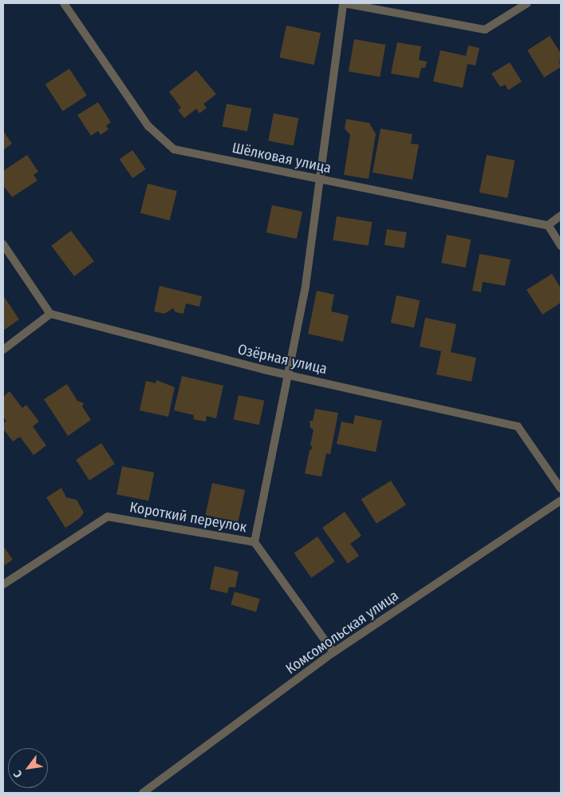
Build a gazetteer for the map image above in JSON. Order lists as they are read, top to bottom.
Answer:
{
  "streets": {
    "street": [
      "Шёлковая улица",
      "Озёрная улица",
      "Короткий переулок",
      "Комсомольская улица"
    ]
  },
  "crossings": [
    ["Короткий переулок", "Комсомольская улица"]
  ],
  "north": "bottom left"
}
